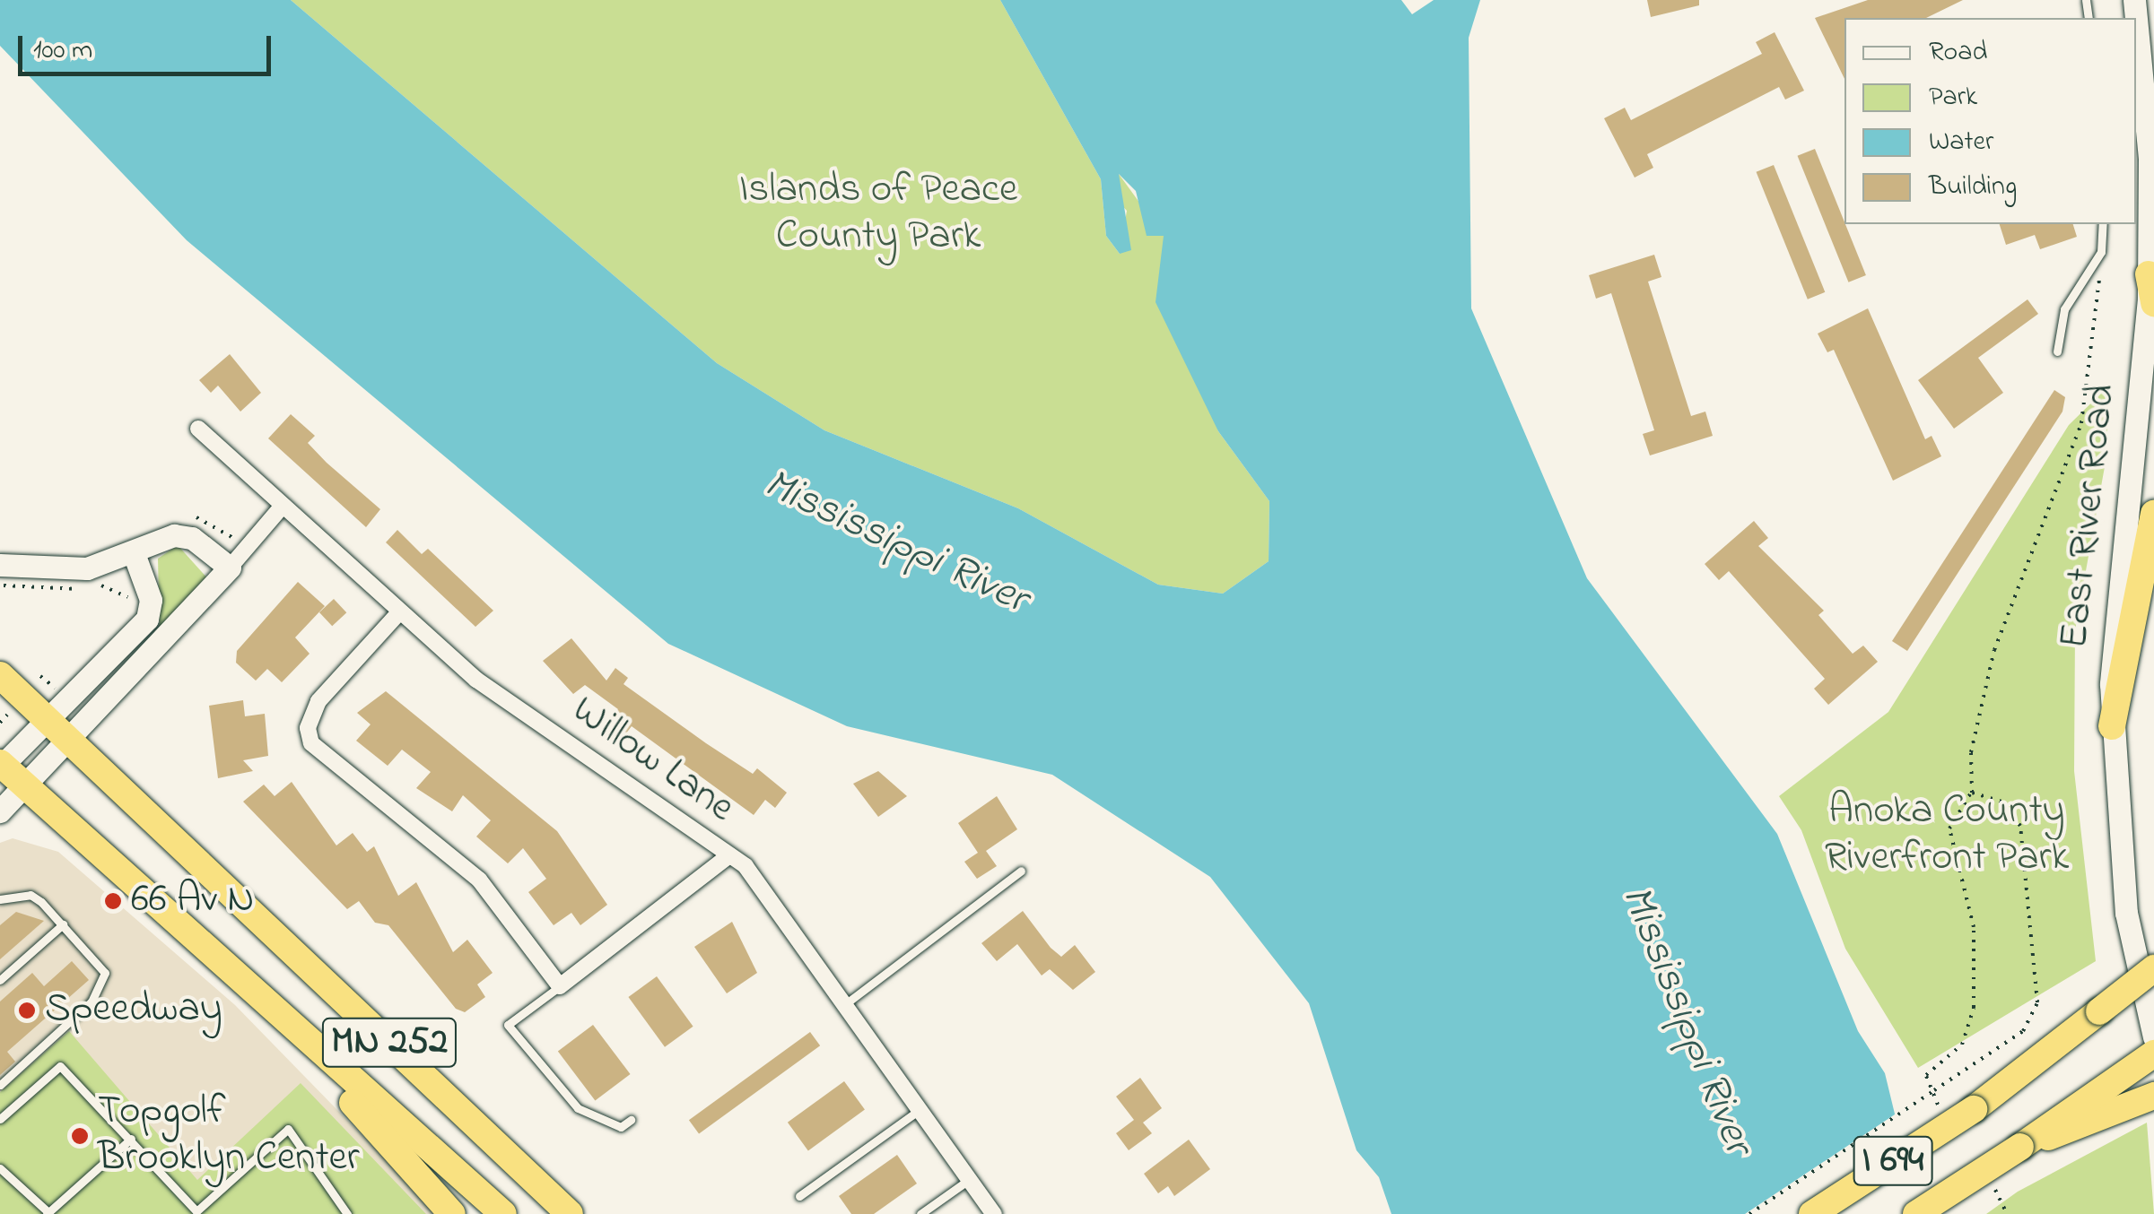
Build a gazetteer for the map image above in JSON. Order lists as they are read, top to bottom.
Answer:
{
  "streets": {
    "highway": ["MN 252", "I 694"],
    "main road": ["East River Road"],
    "street": ["Willow Lane"]
  },
  "water": ["Mississippi River"],
  "parks": ["Islands of Peace County Park", "Anoka County Riverfront Park"],
  "places": ["66 Av N", "Speedway", "Topgolf Brooklyn Center"],
  "legend": [
    "Road",
    "Park",
    "Water",
    "Building"
  ],
  "scale_bar": "100 m"
}
